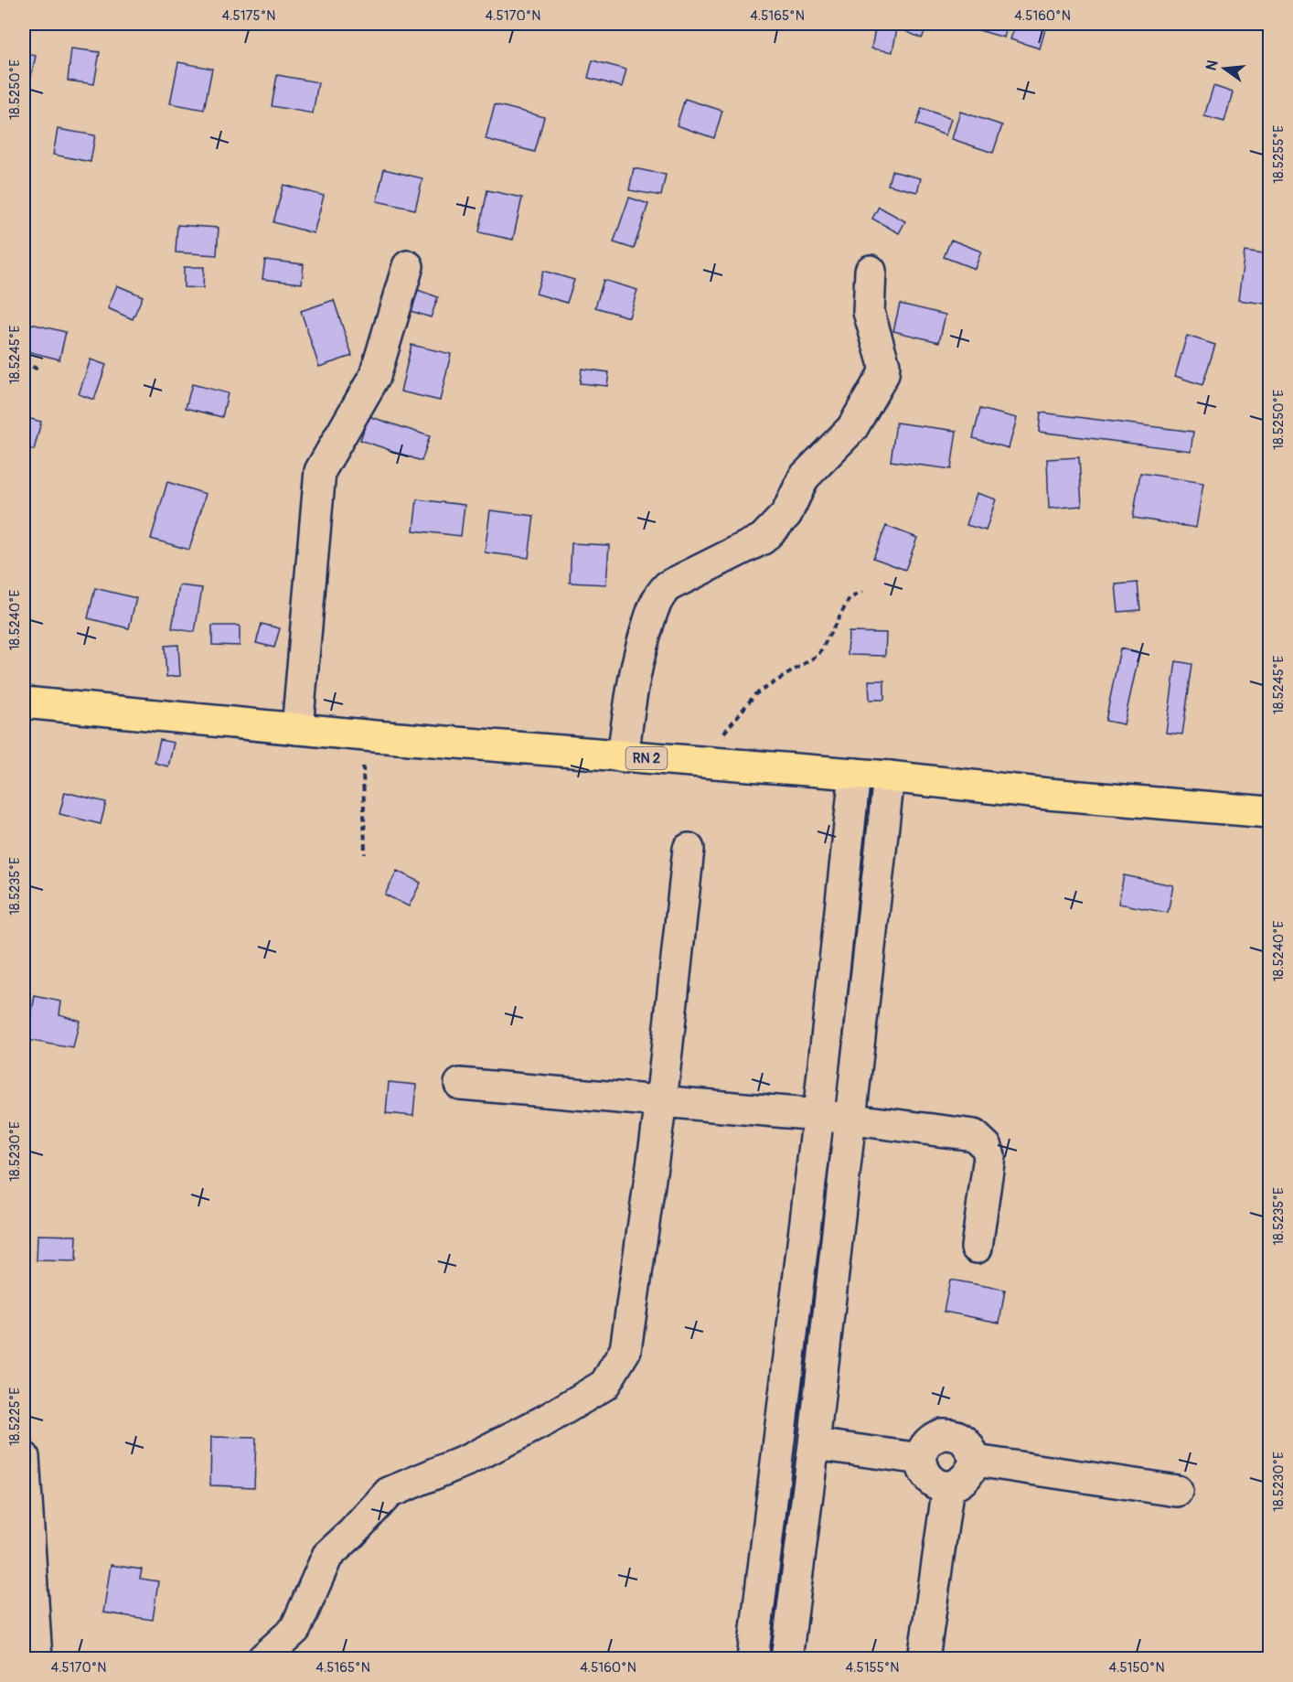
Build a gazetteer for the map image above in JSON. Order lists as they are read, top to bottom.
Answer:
{
  "streets": {
    "main road": ["RN 2"]
  },
  "north": "left",
  "coordinates": [
    "4.5175°N",
    "4.5170°N",
    "4.5165°N",
    "4.5160°N",
    "18.5250°E",
    "18.5255°E",
    "18.5245°E",
    "18.5240°E",
    "18.5235°E",
    "18.5230°E",
    "18.5225°E",
    "4.5155°N",
    "4.5150°N"
  ]
}
